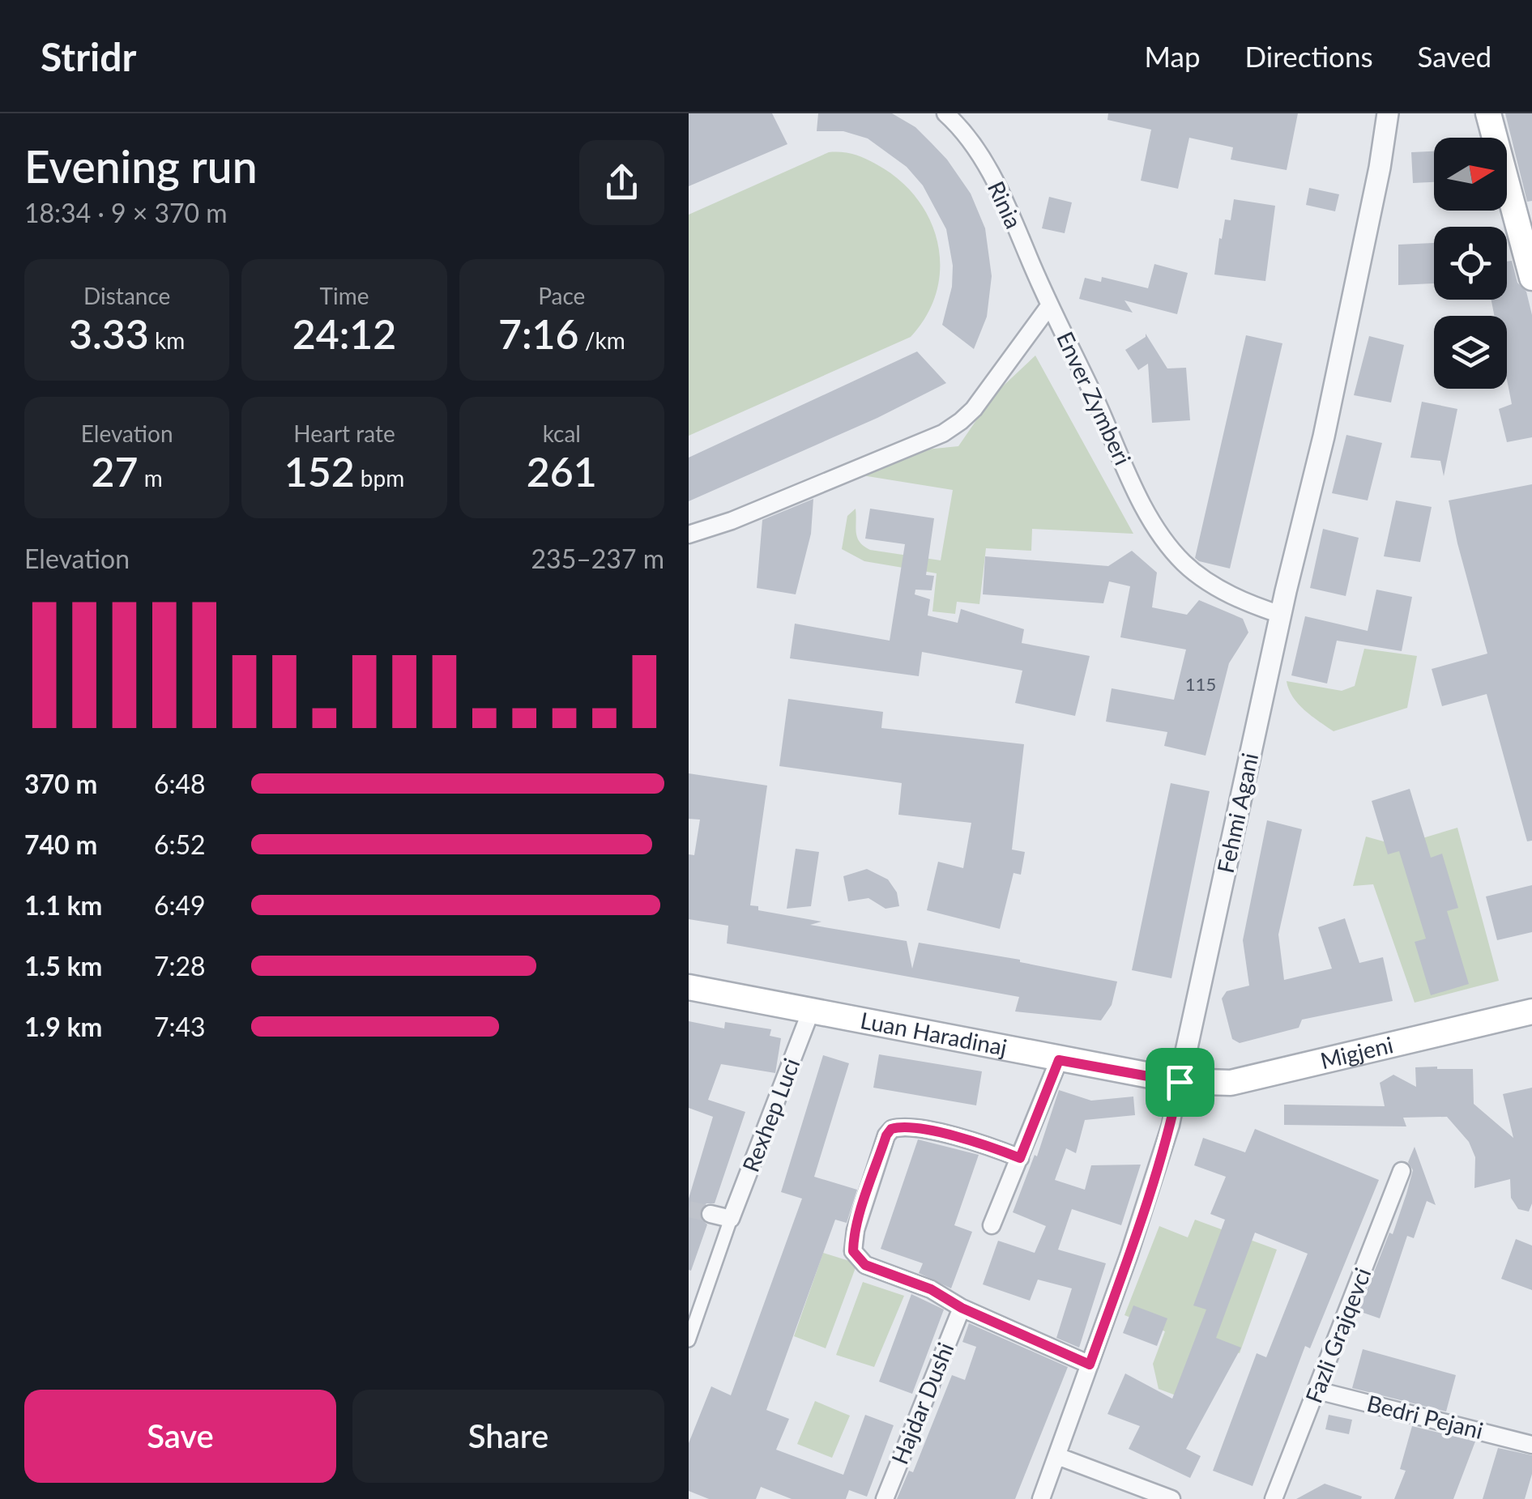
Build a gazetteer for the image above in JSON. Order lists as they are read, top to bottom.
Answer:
{
  "streets": {
    "main road": ["Luan Haradinaj", "Migjeni"],
    "street": [
      "Rinia",
      "Enver Zymberi",
      "Fehmi Agani",
      "Rexhep Luci",
      "Fazli Grajqevci",
      "Hajdar Dushi",
      "Bedri Pejani"
    ]
  },
  "crossings": [
    ["Rinia", "Enver Zymberi"],
    ["Enver Zymberi", "Fehmi Agani"],
    ["Fehmi Agani", "Luan Haradinaj"],
    ["Fehmi Agani", "Migjeni"],
    ["Luan Haradinaj", "Migjeni"],
    ["Luan Haradinaj", "Rexhep Luci"],
    ["Fazli Grajqevci", "Bedri Pejani"]
  ],
  "house_numbers": ["115"],
  "north": "right",
  "page": {
    "header": "Stridr",
    "nav": ["Map", "Directions", "Saved"],
    "heading": ["Evening run", "18:34 · 9 × 370 m"],
    "stats": [
      ["Distance", "3.33 km"],
      ["Time", "24:12"],
      ["Pace", "7:16 /km"],
      ["Elevation", "27 m"],
      ["Heart rate", "152 bpm"],
      ["kcal", "261"]
    ],
    "chart": ["Elevation", "235–237 m"],
    "list": [
      {
        "name": "370 m",
        "note": "6:48"
      },
      {
        "name": "740 m",
        "note": "6:52"
      },
      {
        "name": "1.1 km",
        "note": "6:49"
      },
      {
        "name": "1.5 km",
        "note": "7:28"
      },
      {
        "name": "1.9 km",
        "note": "7:43"
      }
    ],
    "buttons": ["Save", "Share"]
  }
}
